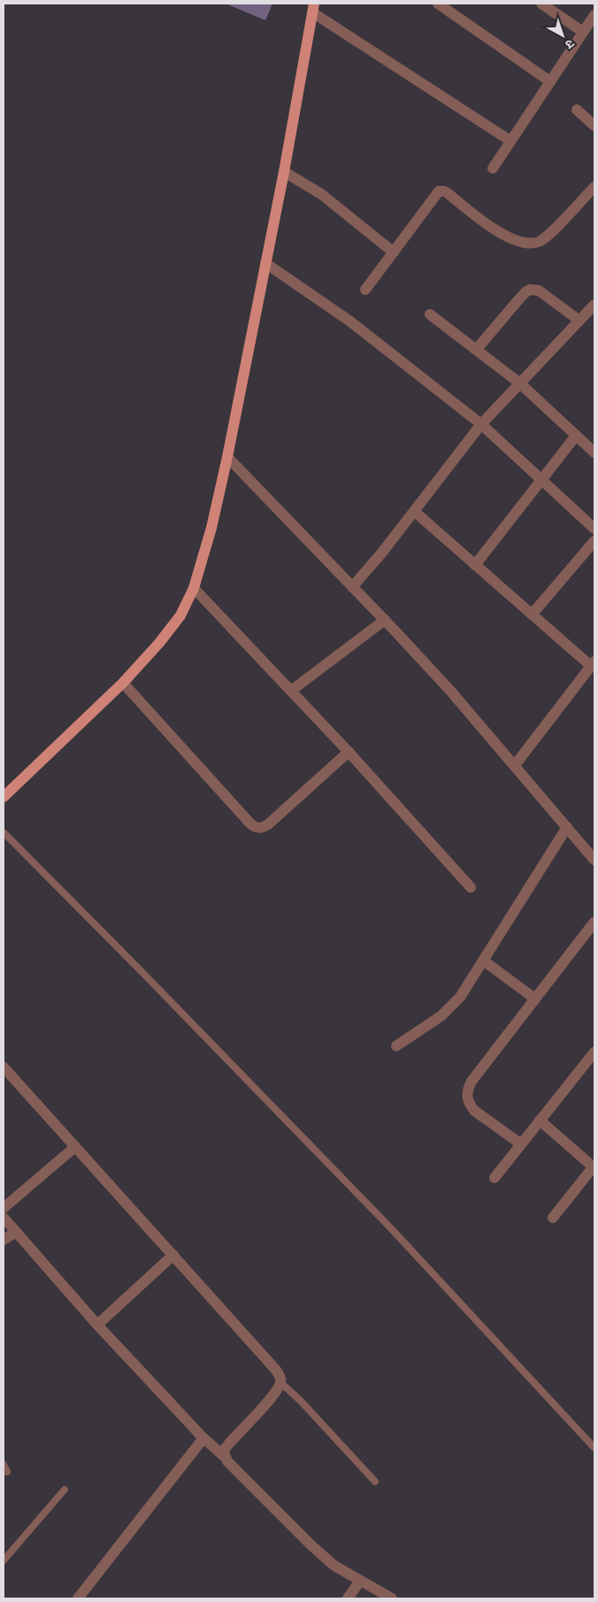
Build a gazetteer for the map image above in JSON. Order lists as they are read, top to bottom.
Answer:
{
  "north": "bottom right"
}
